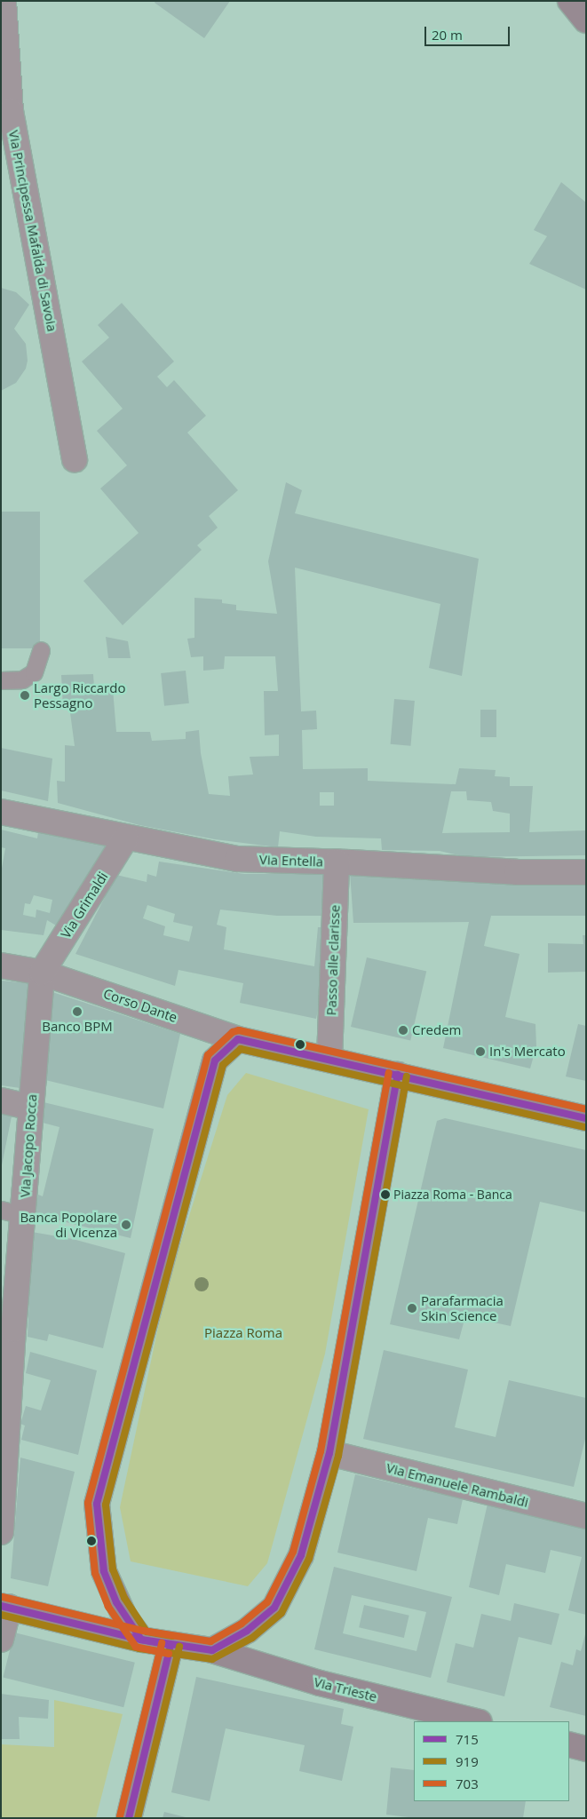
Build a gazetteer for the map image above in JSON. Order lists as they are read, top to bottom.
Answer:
{
  "streets": {
    "street": [
      "Via Principessa Mafalda di Savoia",
      "Via Entella",
      "Via Grimaldi",
      "Passo alle clarisse",
      "Corso Dante",
      "Via Jacopo Rocca",
      "Via Emanuele Rambaldi",
      "Via Trieste"
    ]
  },
  "crossings": [
    ["Via Entella", "Via Grimaldi"],
    ["Via Entella", "Passo alle clarisse"],
    ["Via Grimaldi", "Corso Dante"],
    ["Via Grimaldi", "Via Jacopo Rocca"],
    ["Corso Dante", "Via Jacopo Rocca"]
  ],
  "parks": ["Piazza Roma"],
  "places": [
    "Largo Riccardo Pessagno",
    "Banco BPM",
    "Credem",
    "In's Mercato",
    "Piazza Roma - Banca",
    "Banca Popolare di Vicenza",
    "Parafarmacia Skin Science"
  ],
  "lines": ["transit line 703", "transit line 715", "transit line 919"],
  "legend": ["715", "919", "703"],
  "scale_bar": "20 m"
}
